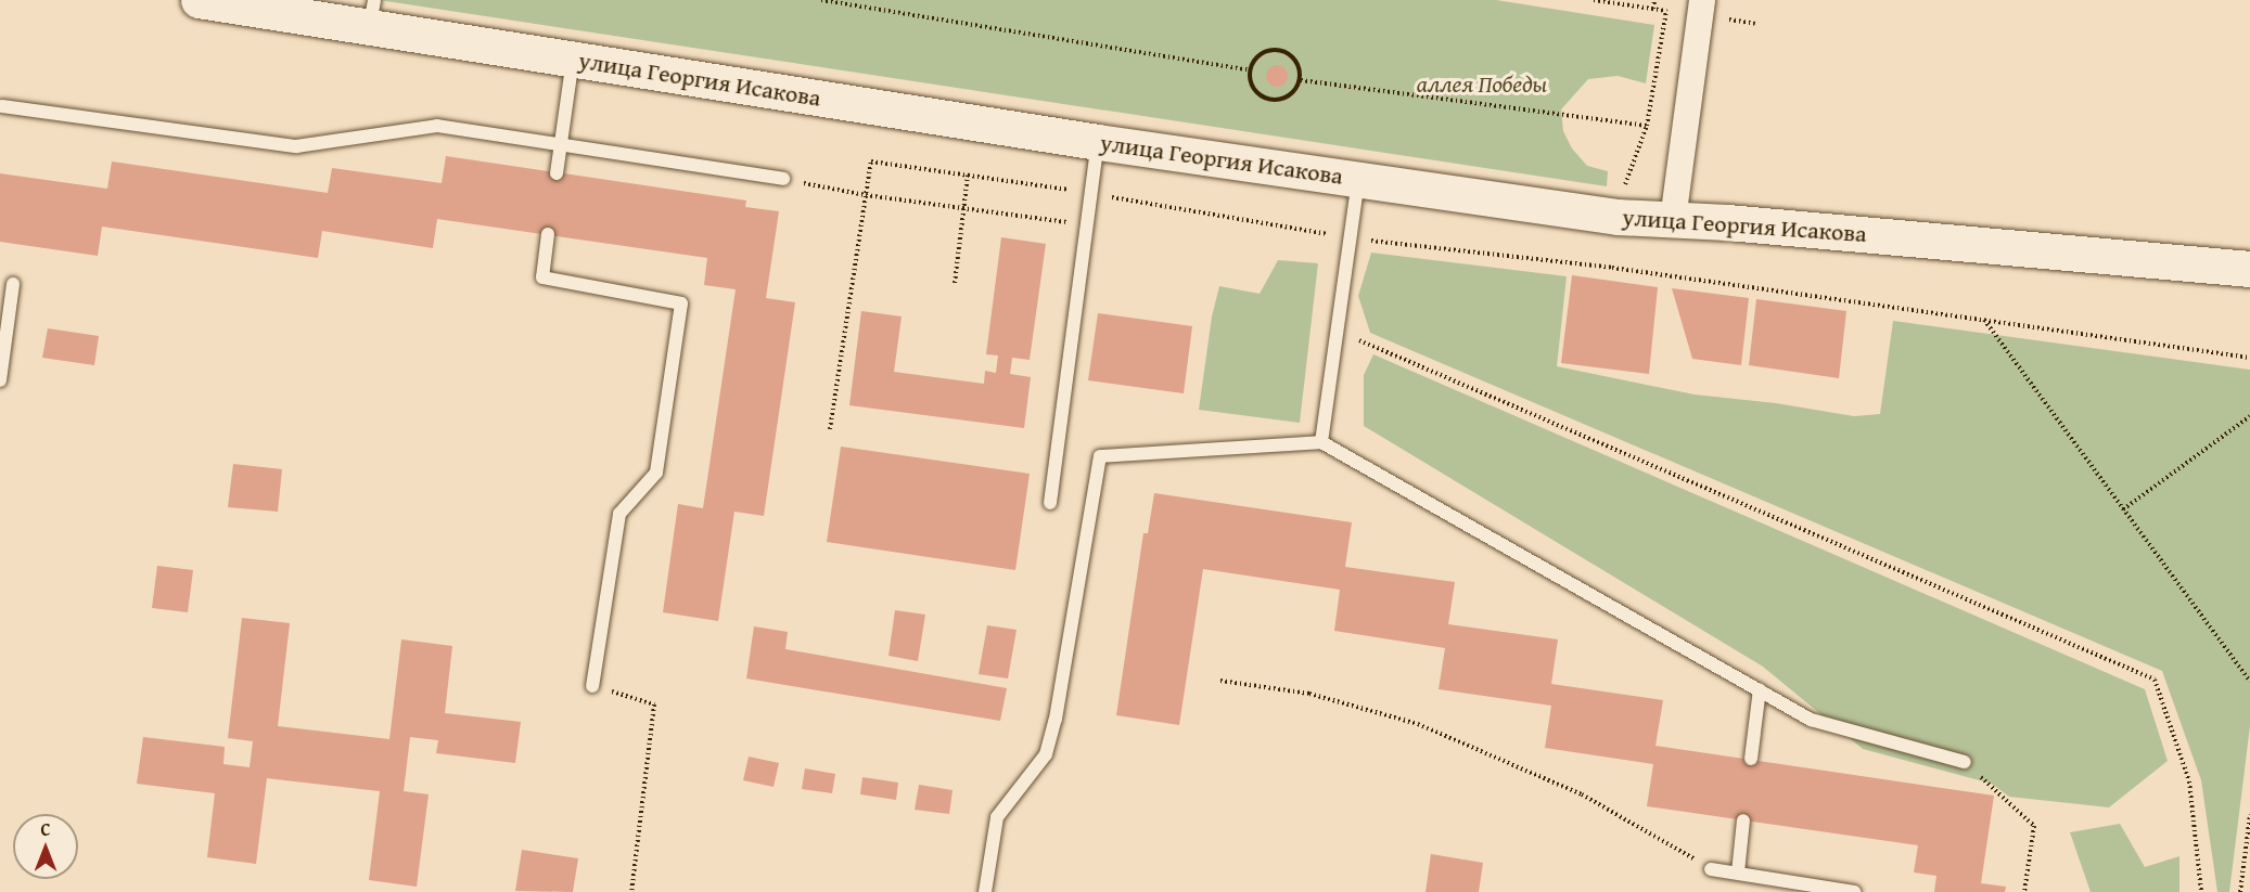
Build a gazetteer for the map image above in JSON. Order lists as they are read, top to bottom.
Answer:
{
  "streets": {
    "street": ["улица Георгия Исакова"]
  },
  "parks": ["аллея Победы"],
  "north": "top"
}
